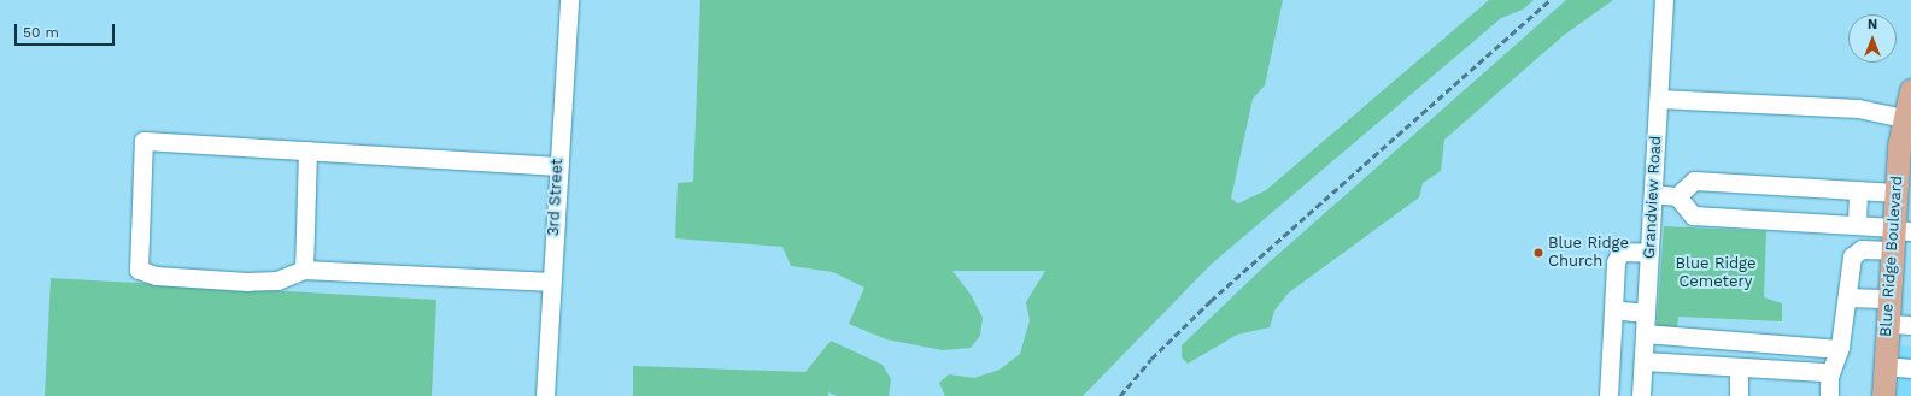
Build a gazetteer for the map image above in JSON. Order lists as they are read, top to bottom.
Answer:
{
  "streets": {
    "main road": ["Blue Ridge Boulevard"],
    "street": ["3rd Street", "Grandview Road"]
  },
  "parks": ["Blue Ridge Cemetery"],
  "places": ["Blue Ridge Church"],
  "scale_bar": "50 m",
  "north": "top"
}
